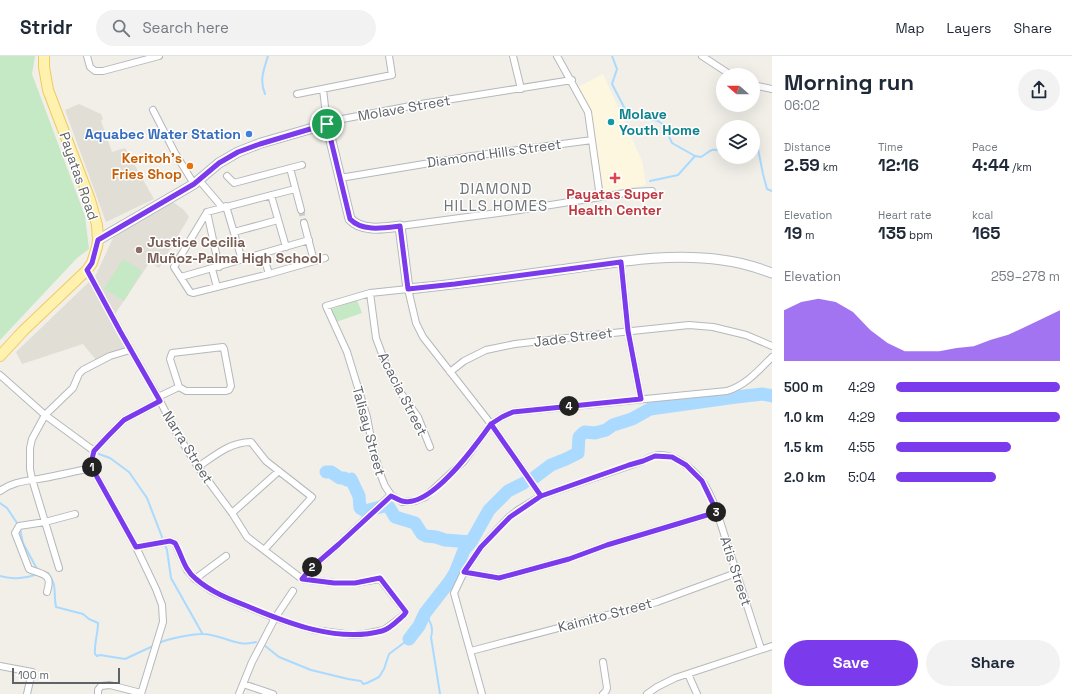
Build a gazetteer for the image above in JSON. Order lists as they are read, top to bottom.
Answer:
{
  "streets": {
    "main road": ["Payatas Road"],
    "street": [
      "Molave Street",
      "Diamond Hills Street",
      "Jade Street",
      "Acacia Street",
      "Talisay Street",
      "Narra Street",
      "Atis Street",
      "Kaimito Street"
    ]
  },
  "crossings": [
    ["Molave Street", "Payatas Road"],
    ["Payatas Road", "Narra Street"],
    ["Acacia Street", "Talisay Street"],
    ["Atis Street", "Kaimito Street"]
  ],
  "districts": ["DIAMOND HILLS HOMES"],
  "places": {
    "other": [
      "Molave Youth Home",
      "Aquabec Water Station",
      "Keritoh's Fries Shop",
      "Justice Cecilia Muñoz-Palma High School"
    ],
    "health": ["Payatas Super Health Center"]
  },
  "scale_bar": "100 m",
  "north": "left",
  "page": {
    "header": "Stridr",
    "search": "Search here",
    "nav": ["Map", "Layers", "Share"],
    "heading": ["Morning run", "06:02"],
    "stats": [
      ["Distance", "2.59 km"],
      ["Time", "12:16"],
      ["Pace", "4:44 /km"],
      ["Elevation", "19 m"],
      ["Heart rate", "135 bpm"],
      ["kcal", "165"]
    ],
    "chart": ["Elevation", "259–278 m"],
    "list": [
      {
        "name": "500 m",
        "note": "4:29"
      },
      {
        "name": "1.0 km",
        "note": "4:29"
      },
      {
        "name": "1.5 km",
        "note": "4:55"
      },
      {
        "name": "2.0 km",
        "note": "5:04"
      }
    ],
    "pins": [
      "4",
      "1",
      "3",
      "2"
    ],
    "buttons": ["Save", "Share"],
    "scale": "100 m"
  }
}
